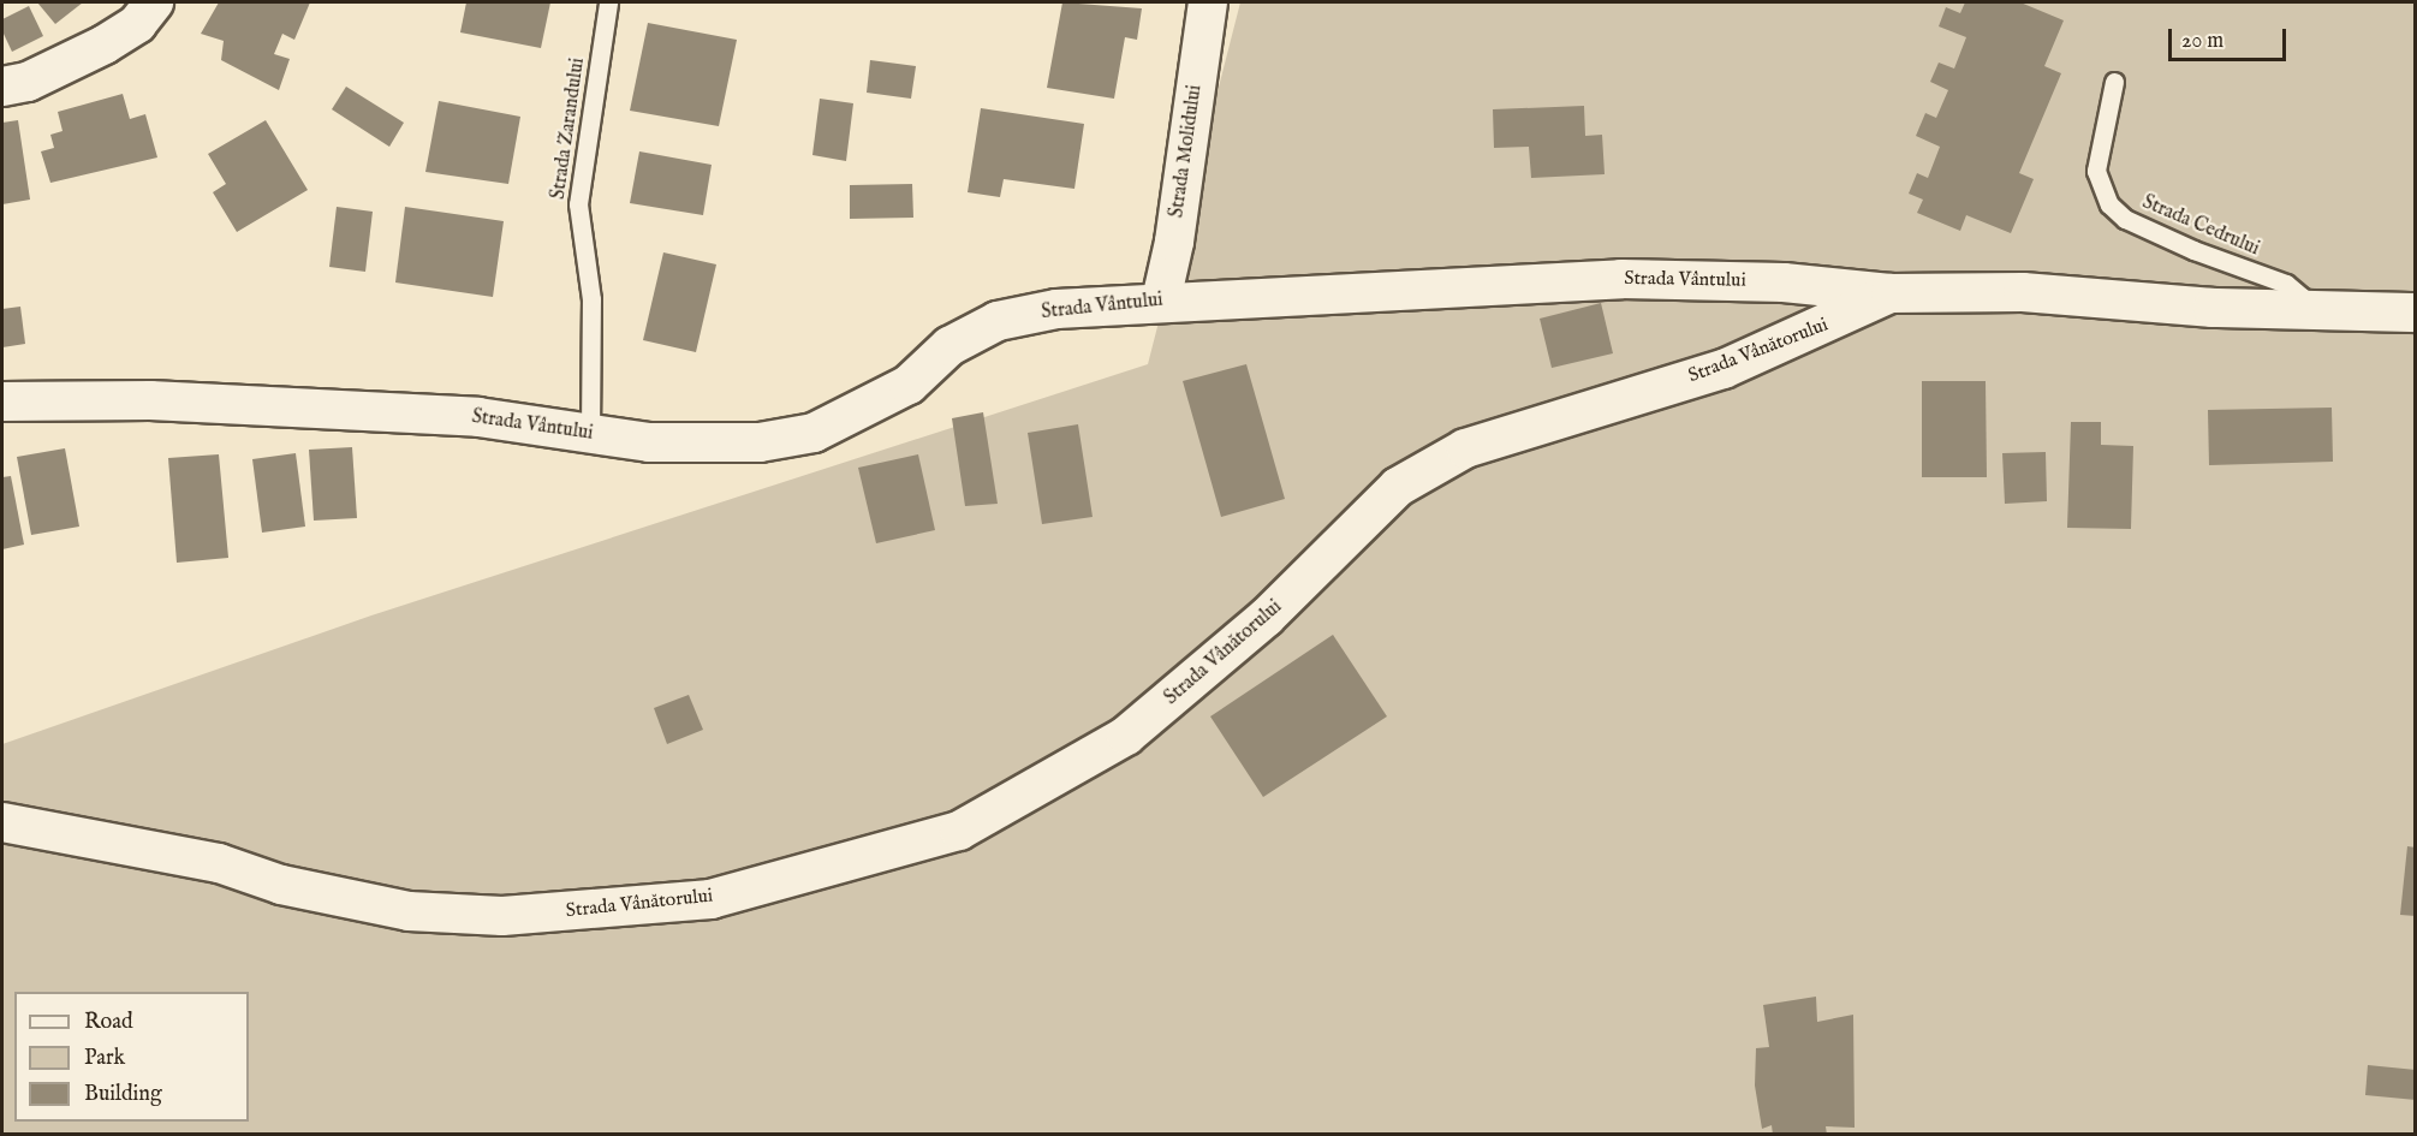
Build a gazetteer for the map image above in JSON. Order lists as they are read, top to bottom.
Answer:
{
  "streets": {
    "street": ["Strada Molidului", "Strada Vântului", "Strada Vânătorului"],
    "lane": ["Strada Zarandului", "Strada Cedrului"]
  },
  "crossings": [
    ["Strada Zarandului", "Strada Vântului"],
    ["Strada Molidului", "Strada Vântului"],
    ["Strada Cedrului", "Strada Vânătorului"],
    ["Strada Vântului", "Strada Vânătorului"]
  ],
  "legend": ["Road", "Park", "Building"],
  "scale_bar": "20 m"
}
